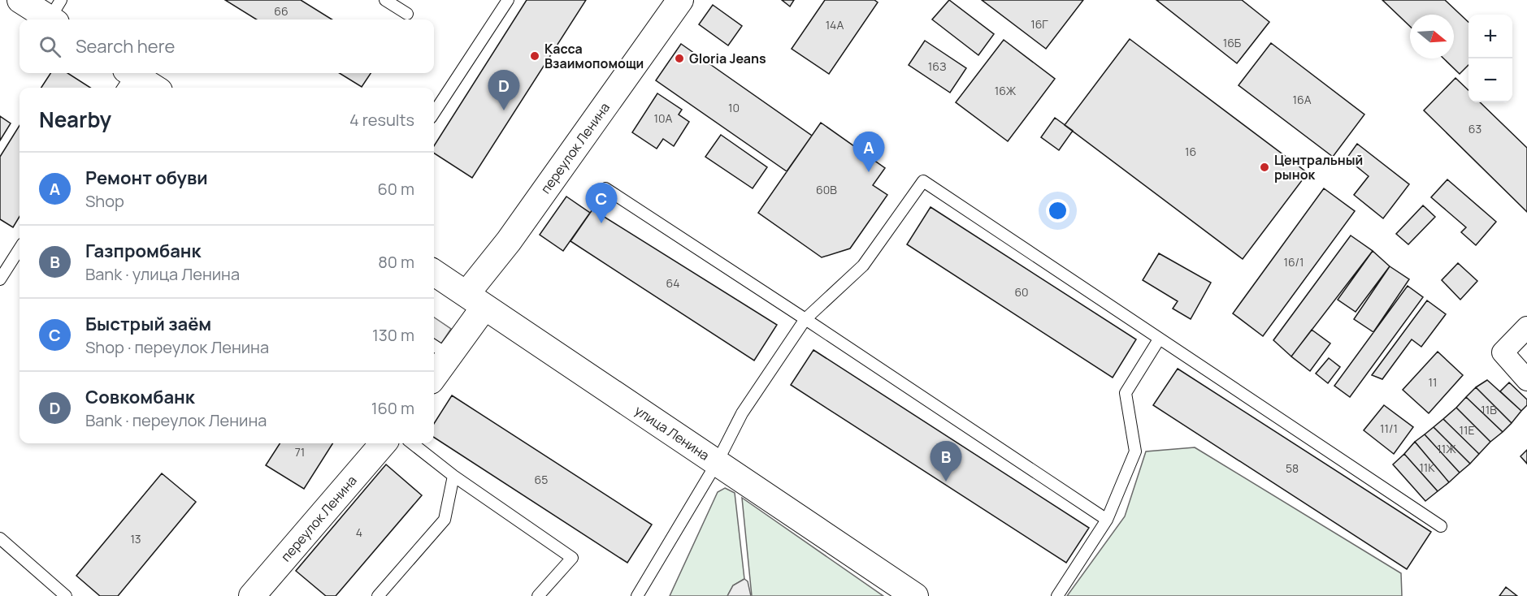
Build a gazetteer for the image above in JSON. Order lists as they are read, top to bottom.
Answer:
{
  "streets": {
    "street": ["переулок Ленина", "улица Ленина"]
  },
  "crossings": [
    ["переулок Ленина", "улица Ленина"]
  ],
  "places": ["Касса Взаимопомощи", "Gloria Jeans", "Центральный рынок"],
  "house_numbers": [
    "66",
    "16Г",
    "14А",
    "16Б",
    "16З",
    "16Ж",
    "16А",
    "10",
    "10А",
    "63",
    "16",
    "60В",
    "16/1",
    "64",
    "60",
    "11",
    "11В",
    "11/1",
    "11Е",
    "11Ж",
    "71",
    "11К",
    "58",
    "65",
    "4",
    "13"
  ],
  "north": "right",
  "page": {
    "map_buttons": ["+", "−"],
    "search": "Search here",
    "pins": [
      "D",
      "A",
      "C",
      "B"
    ],
    "heading": ["Nearby", "4 results"],
    "list": [
      {
        "mark": "A",
        "name": "Ремонт обуви",
        "note": "Shop",
        "value": "60 m"
      },
      {
        "mark": "B",
        "name": "Газпромбанк",
        "note": "Bank · улица Ленина",
        "value": "80 m"
      },
      {
        "mark": "C",
        "name": "Быстрый заём",
        "note": "Shop · переулок Ленина",
        "value": "130 m"
      },
      {
        "mark": "D",
        "name": "Совкомбанк",
        "note": "Bank · переулок Ленина",
        "value": "160 m"
      }
    ]
  }
}
